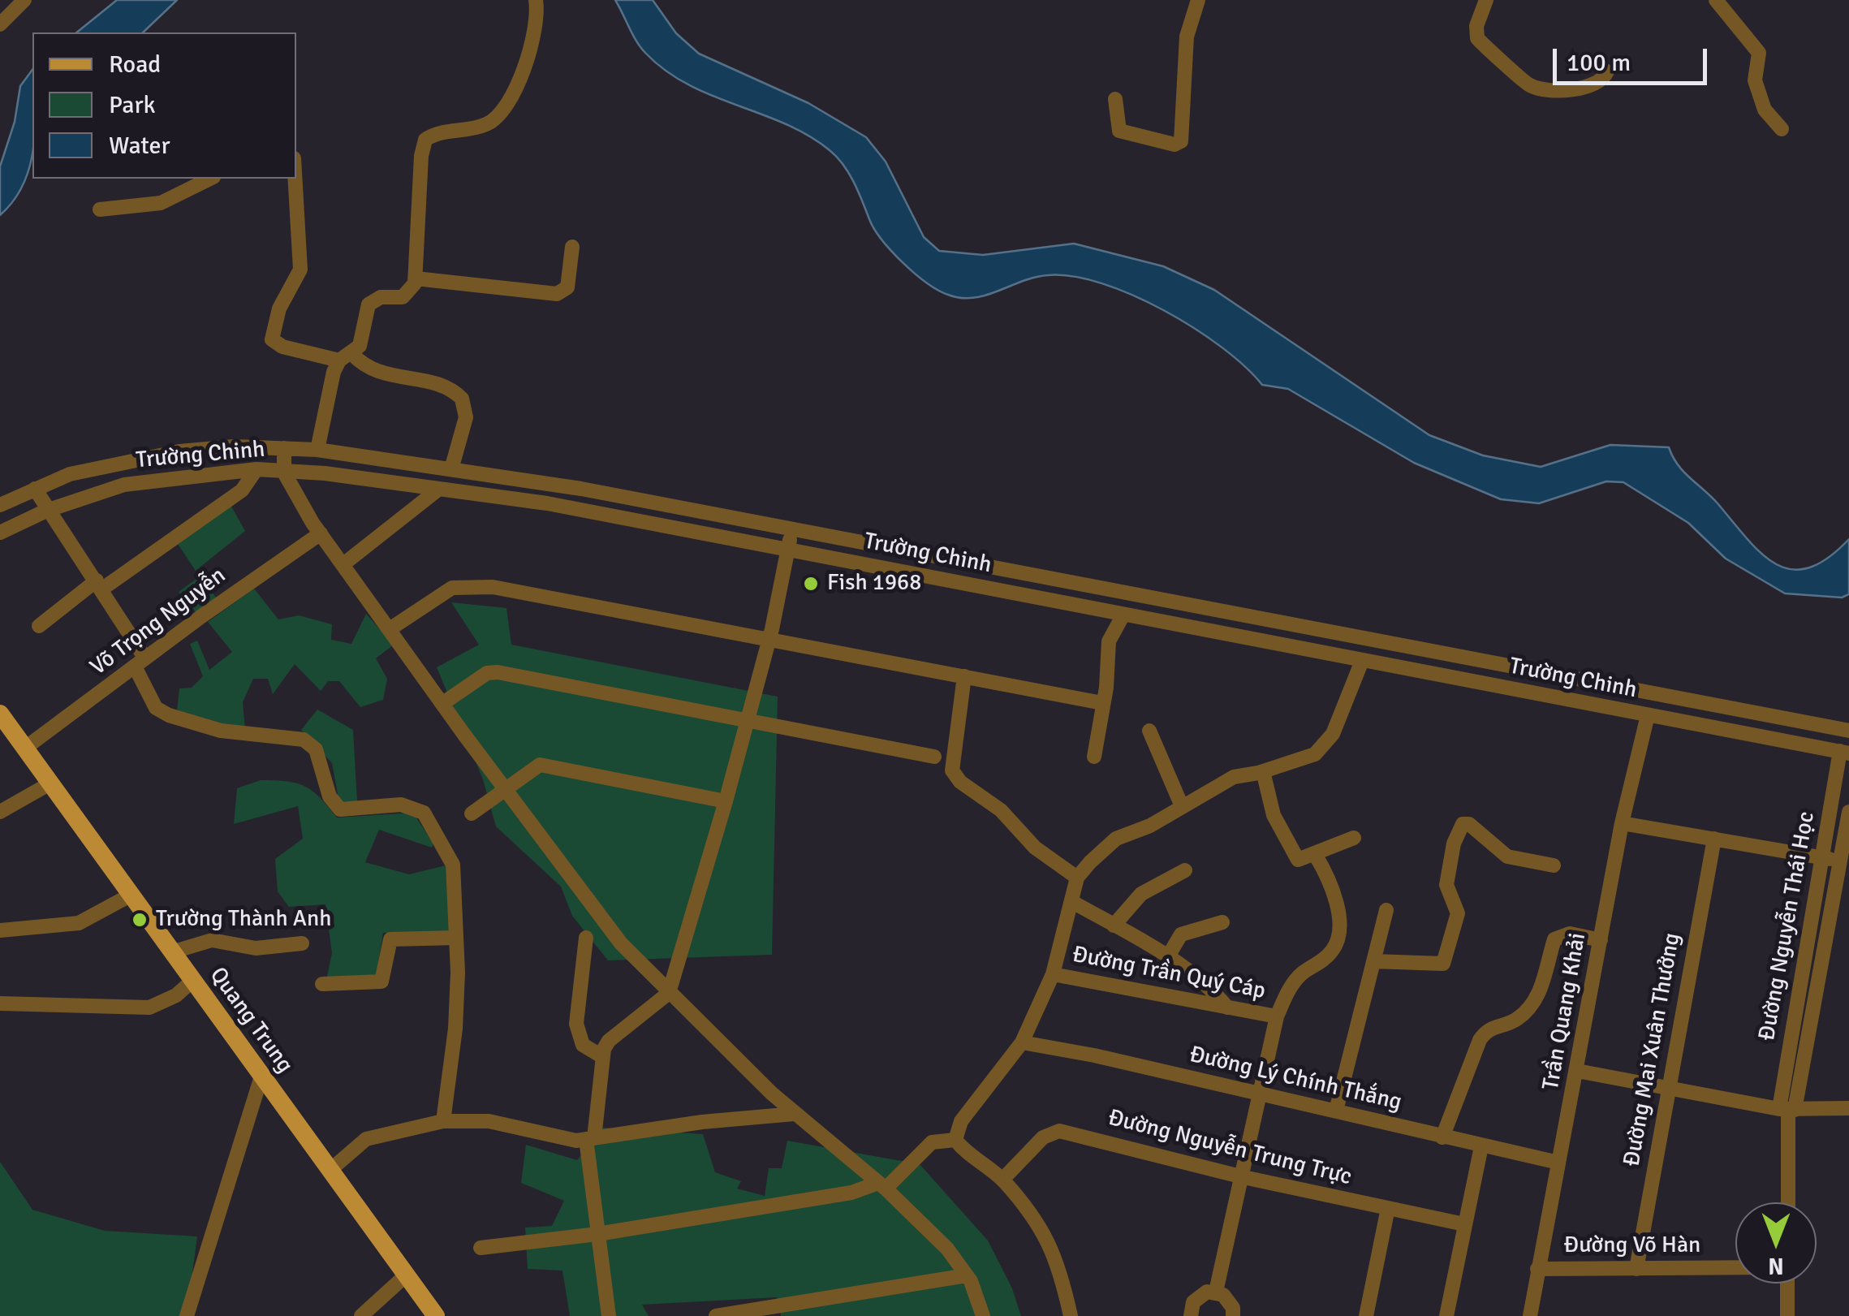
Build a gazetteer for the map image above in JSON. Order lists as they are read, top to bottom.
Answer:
{
  "streets": {
    "main road": ["Quang Trung"],
    "street": [
      "Trường Chinh",
      "Võ Trọng Nguyễn",
      "Đường Nguyễn Thái Học",
      "Đường Trần Quý Cáp",
      "Trần Quang Khải",
      "Đường Mai Xuân Thưởng",
      "Đường Lý Chính Thắng",
      "Đường Nguyễn Trung Trực",
      "Đường Võ Hàn"
    ]
  },
  "crossings": [
    ["Trường Chinh", "Đường Nguyễn Thái Học"],
    ["Trường Chinh", "Trần Quang Khải"],
    ["Võ Trọng Nguyễn", "Quang Trung"],
    ["Trần Quang Khải", "Đường Lý Chính Thắng"],
    ["Trần Quang Khải", "Đường Võ Hàn"],
    ["Đường Mai Xuân Thưởng", "Đường Võ Hàn"]
  ],
  "places": ["Fish 1968", "Trường Thành Anh"],
  "legend": ["Road", "Park", "Water"],
  "scale_bar": "100 m",
  "north": "bottom"
}
